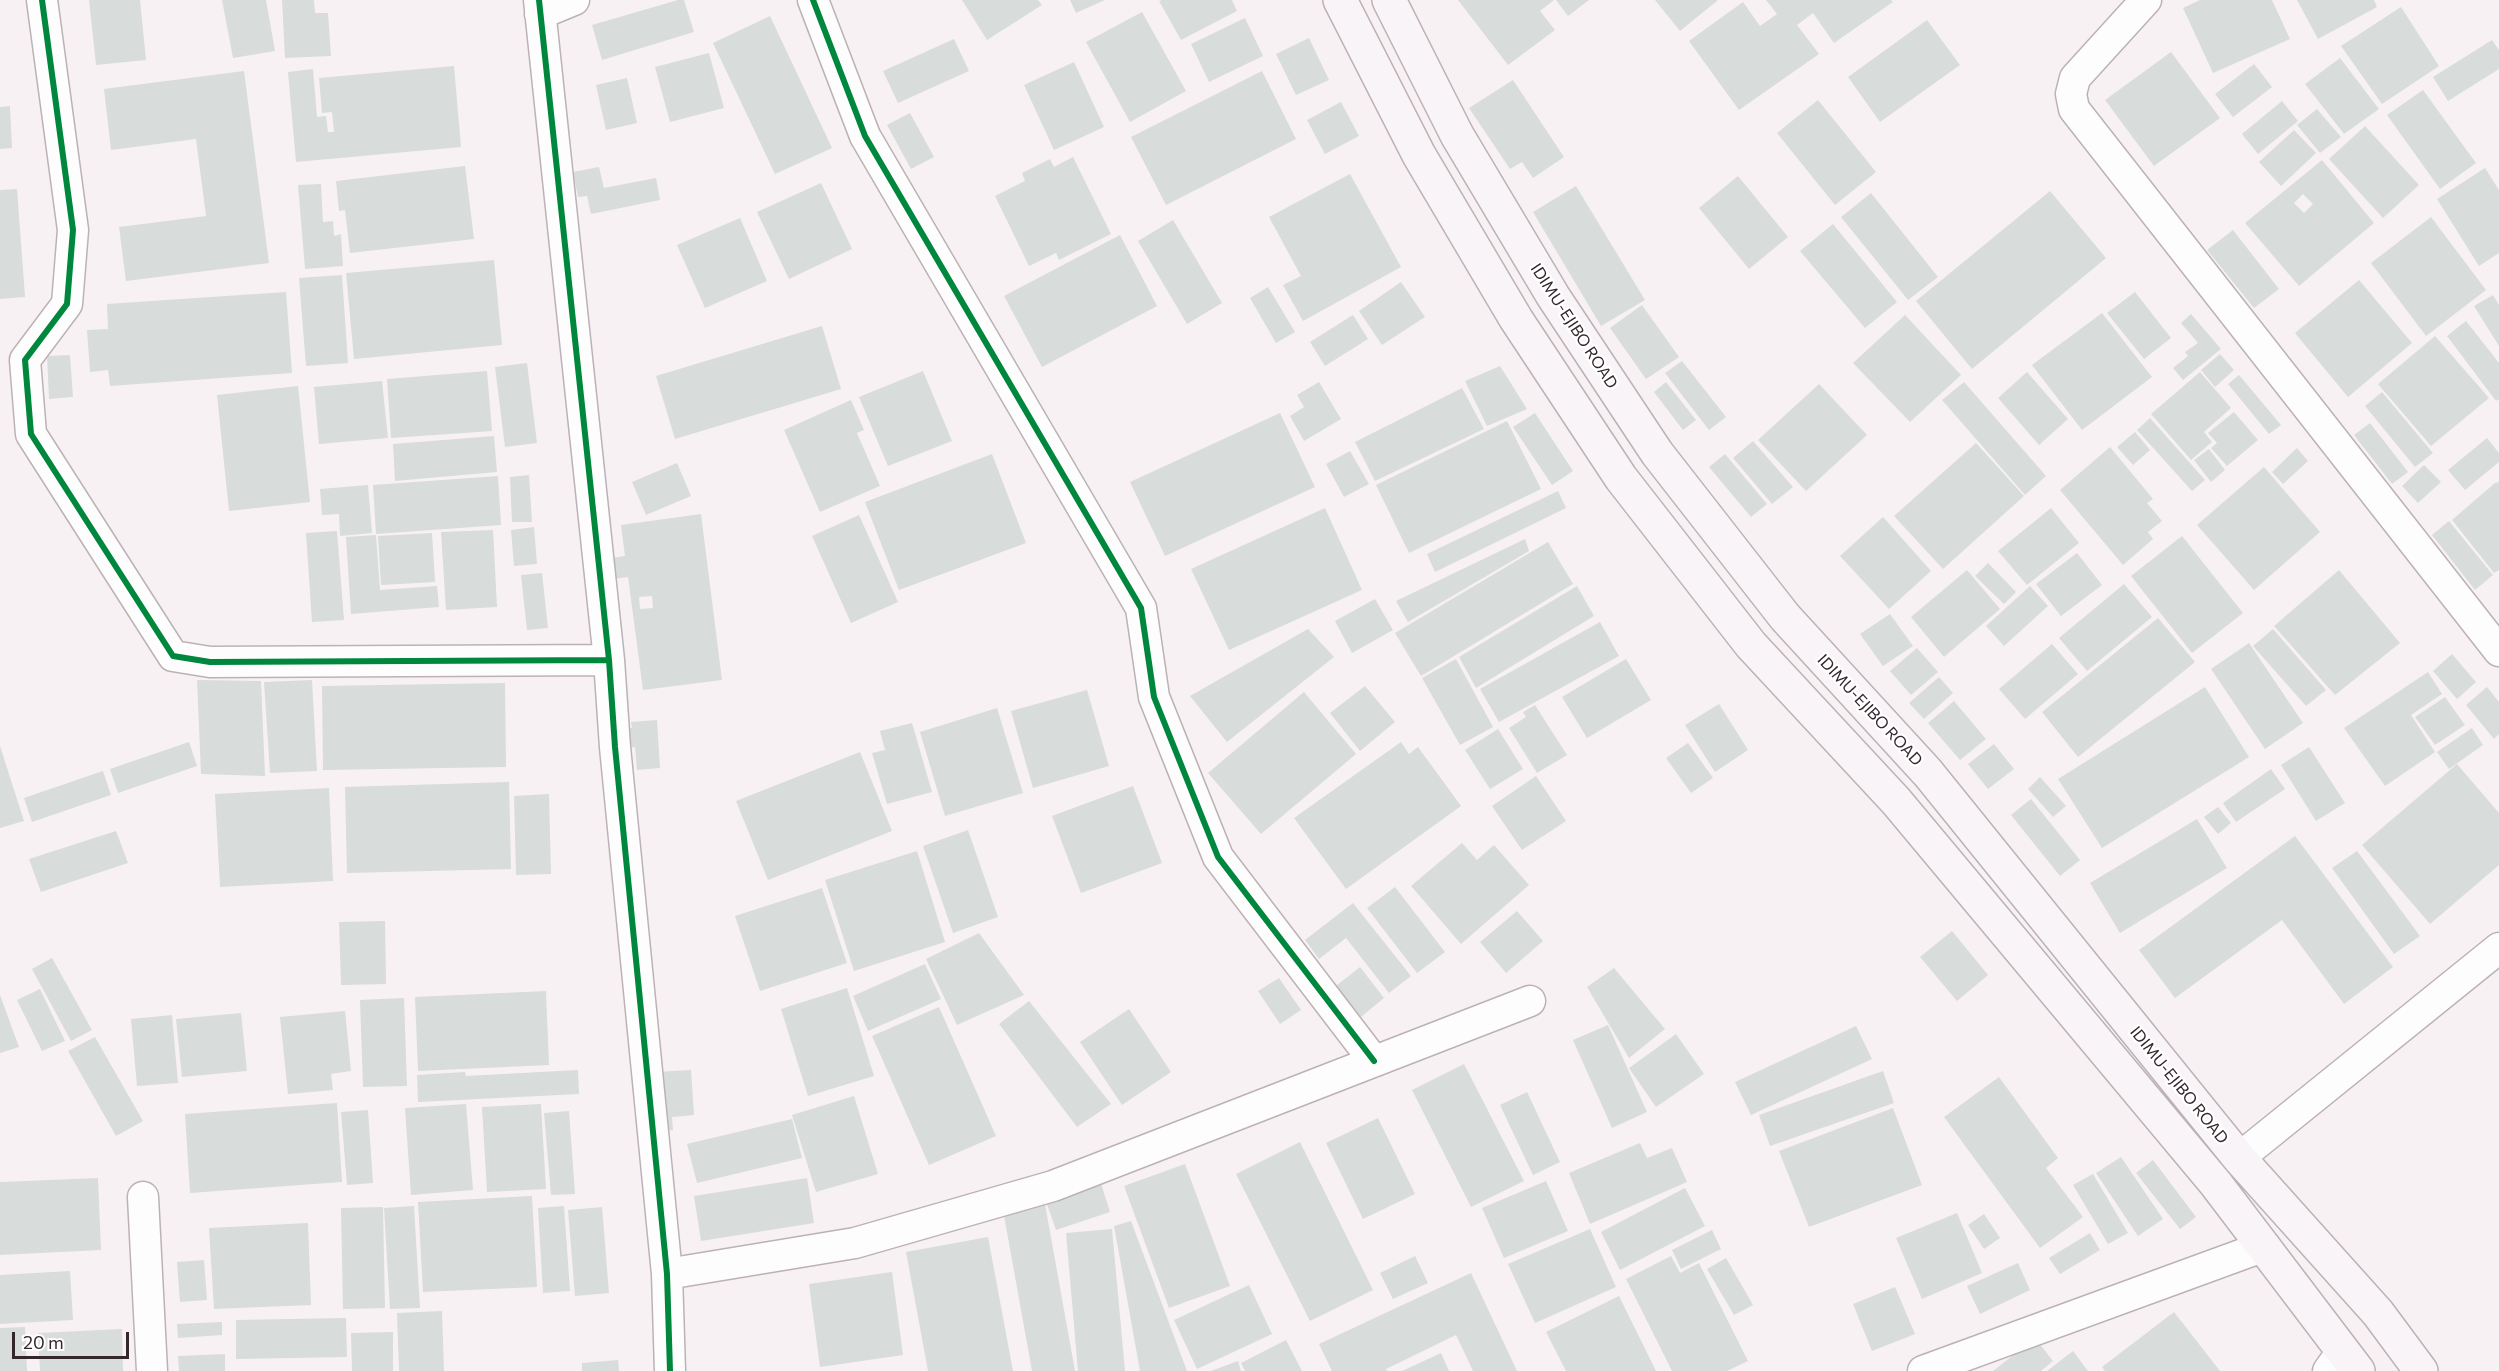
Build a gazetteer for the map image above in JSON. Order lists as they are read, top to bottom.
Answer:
{
  "streets": {
    "main road": ["IDIMU-EJIBO ROAD"]
  },
  "scale_bar": "20 m"
}
